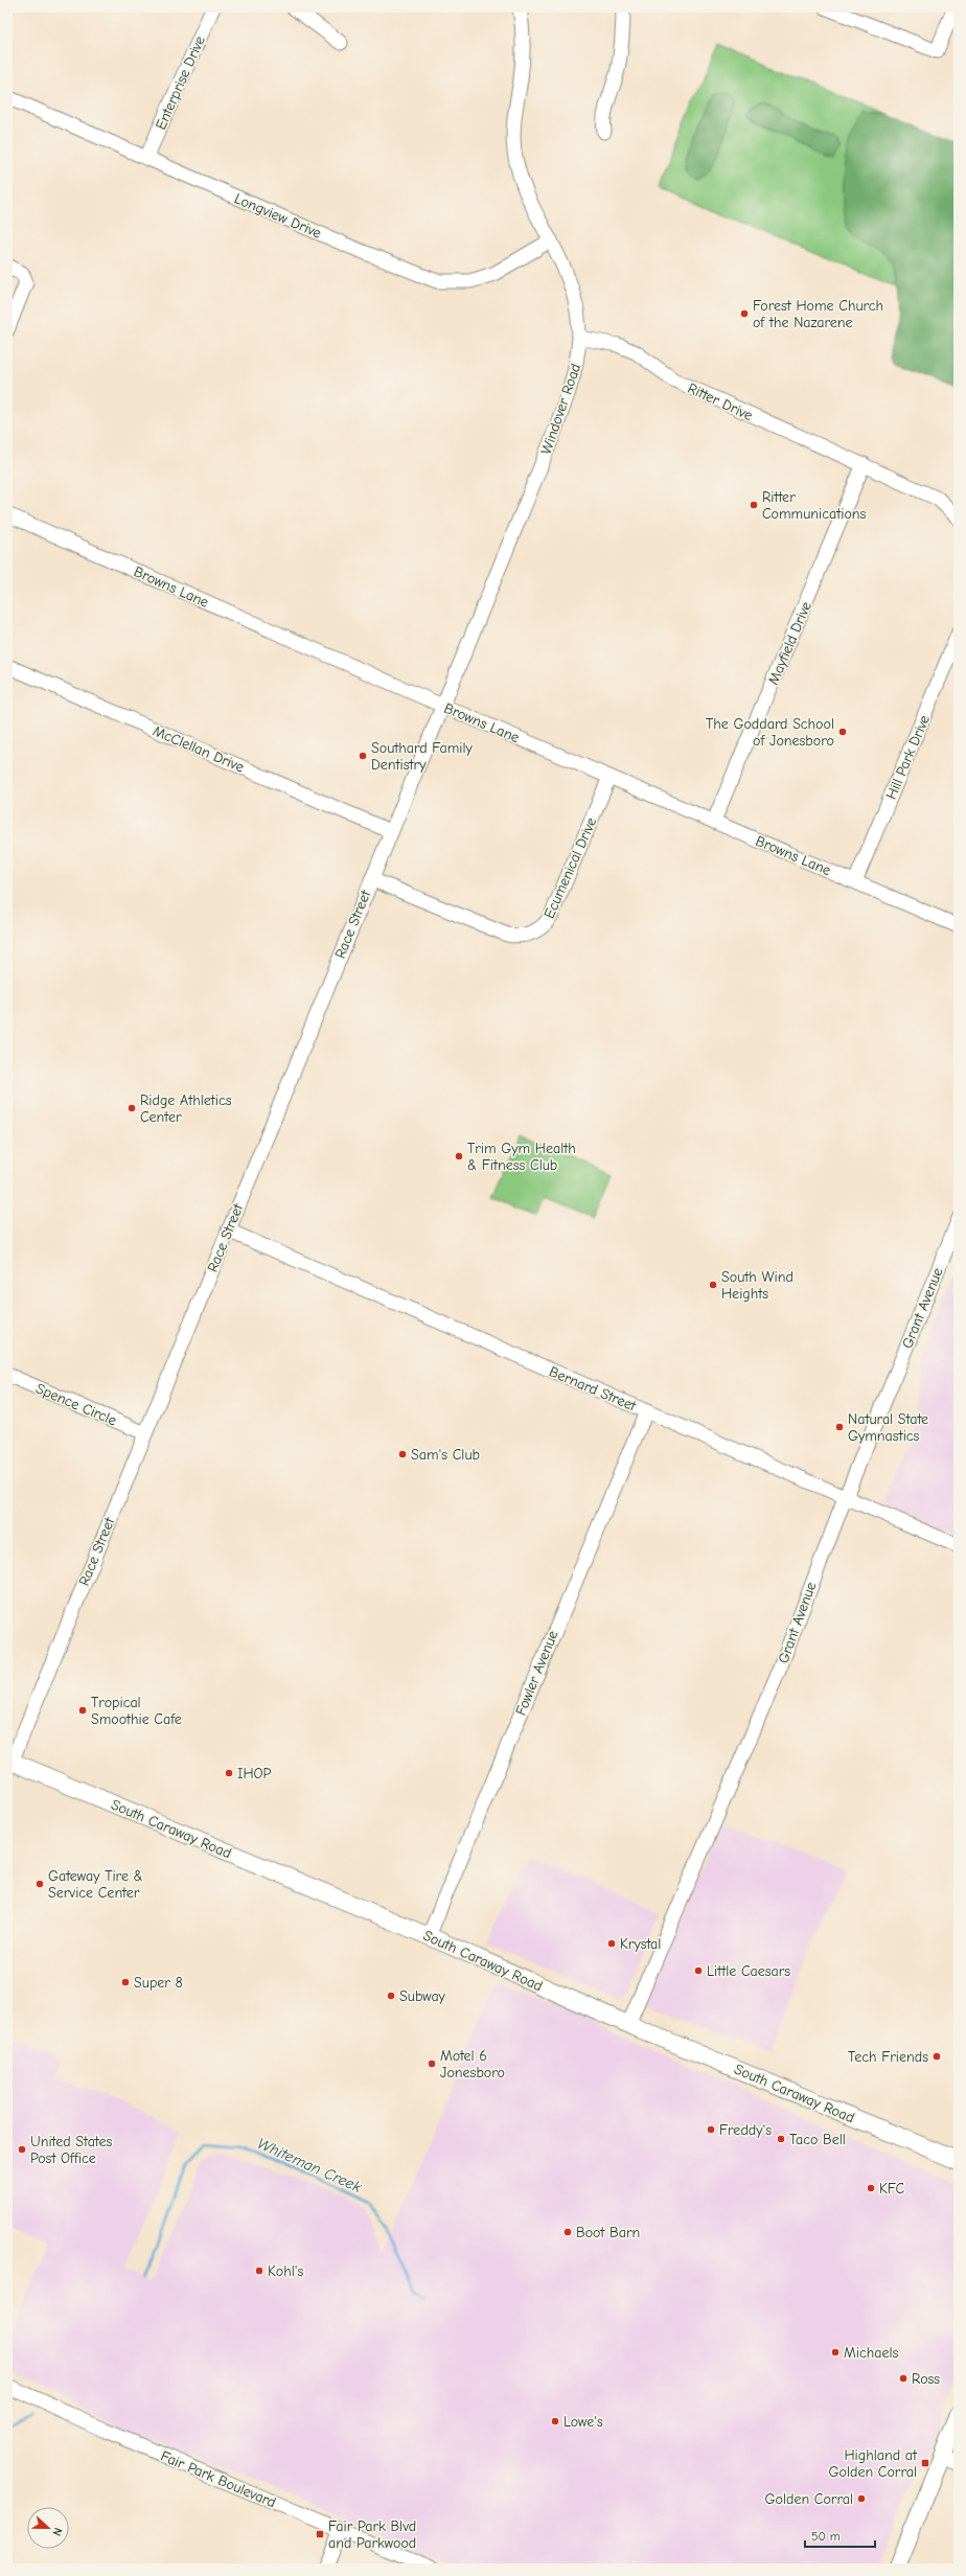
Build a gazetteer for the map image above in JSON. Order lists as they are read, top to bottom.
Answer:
{
  "streets": {
    "main road": ["South Caraway Road"],
    "street": [
      "Enterprise Drive",
      "Longview Drive",
      "Ritter Drive",
      "Windover Road",
      "Browns Lane",
      "Mayfield Drive",
      "McClellan Drive",
      "Hill Park Drive",
      "Ecumenical Drive",
      "Race Street",
      "Grant Avenue",
      "Bernard Street",
      "Spence Circle",
      "Fowler Avenue",
      "Fair Park Boulevard"
    ]
  },
  "crossings": [
    ["Enterprise Drive", "Longview Drive"],
    ["Longview Drive", "Windover Road"],
    ["Ritter Drive", "Windover Road"],
    ["Ritter Drive", "Mayfield Drive"],
    ["Windover Road", "Browns Lane"],
    ["Windover Road", "Race Street"],
    ["Browns Lane", "Mayfield Drive"],
    ["Browns Lane", "Hill Park Drive"],
    ["Browns Lane", "Ecumenical Drive"],
    ["Browns Lane", "Race Street"],
    ["McClellan Drive", "Race Street"],
    ["Ecumenical Drive", "Race Street"],
    ["Race Street", "Bernard Street"],
    ["Race Street", "Spence Circle"],
    ["Race Street", "South Caraway Road"],
    ["Grant Avenue", "Bernard Street"],
    ["Grant Avenue", "South Caraway Road"],
    ["Bernard Street", "Fowler Avenue"],
    ["Fowler Avenue", "South Caraway Road"]
  ],
  "water": ["Whiteman Creek"],
  "places": {
    "other": [
      "Forest Home Church of the Nazarene",
      "Ritter Communications",
      "The Goddard School of Jonesboro",
      "Southard Family Dentistry",
      "Ridge Athletics Center",
      "Trim Gym Health & Fitness Club",
      "South Wind Heights",
      "Natural State Gymnastics",
      "Sam's Club",
      "Tropical Smoothie Cafe",
      "IHOP",
      "Gateway Tire & Service Center",
      "Krystal",
      "Little Caesars",
      "Super 8",
      "Subway",
      "Tech Friends",
      "Motel 6 Jonesboro",
      "Freddy's",
      "Taco Bell",
      "United States Post Office",
      "KFC",
      "Boot Barn",
      "Kohl's",
      "Michaels",
      "Ross",
      "Lowe's",
      "Golden Corral"
    ],
    "transit": ["Highland at Golden Corral", "Fair Park Blvd and Parkwood"]
  },
  "scale_bar": "50 m",
  "north": "right"
}
